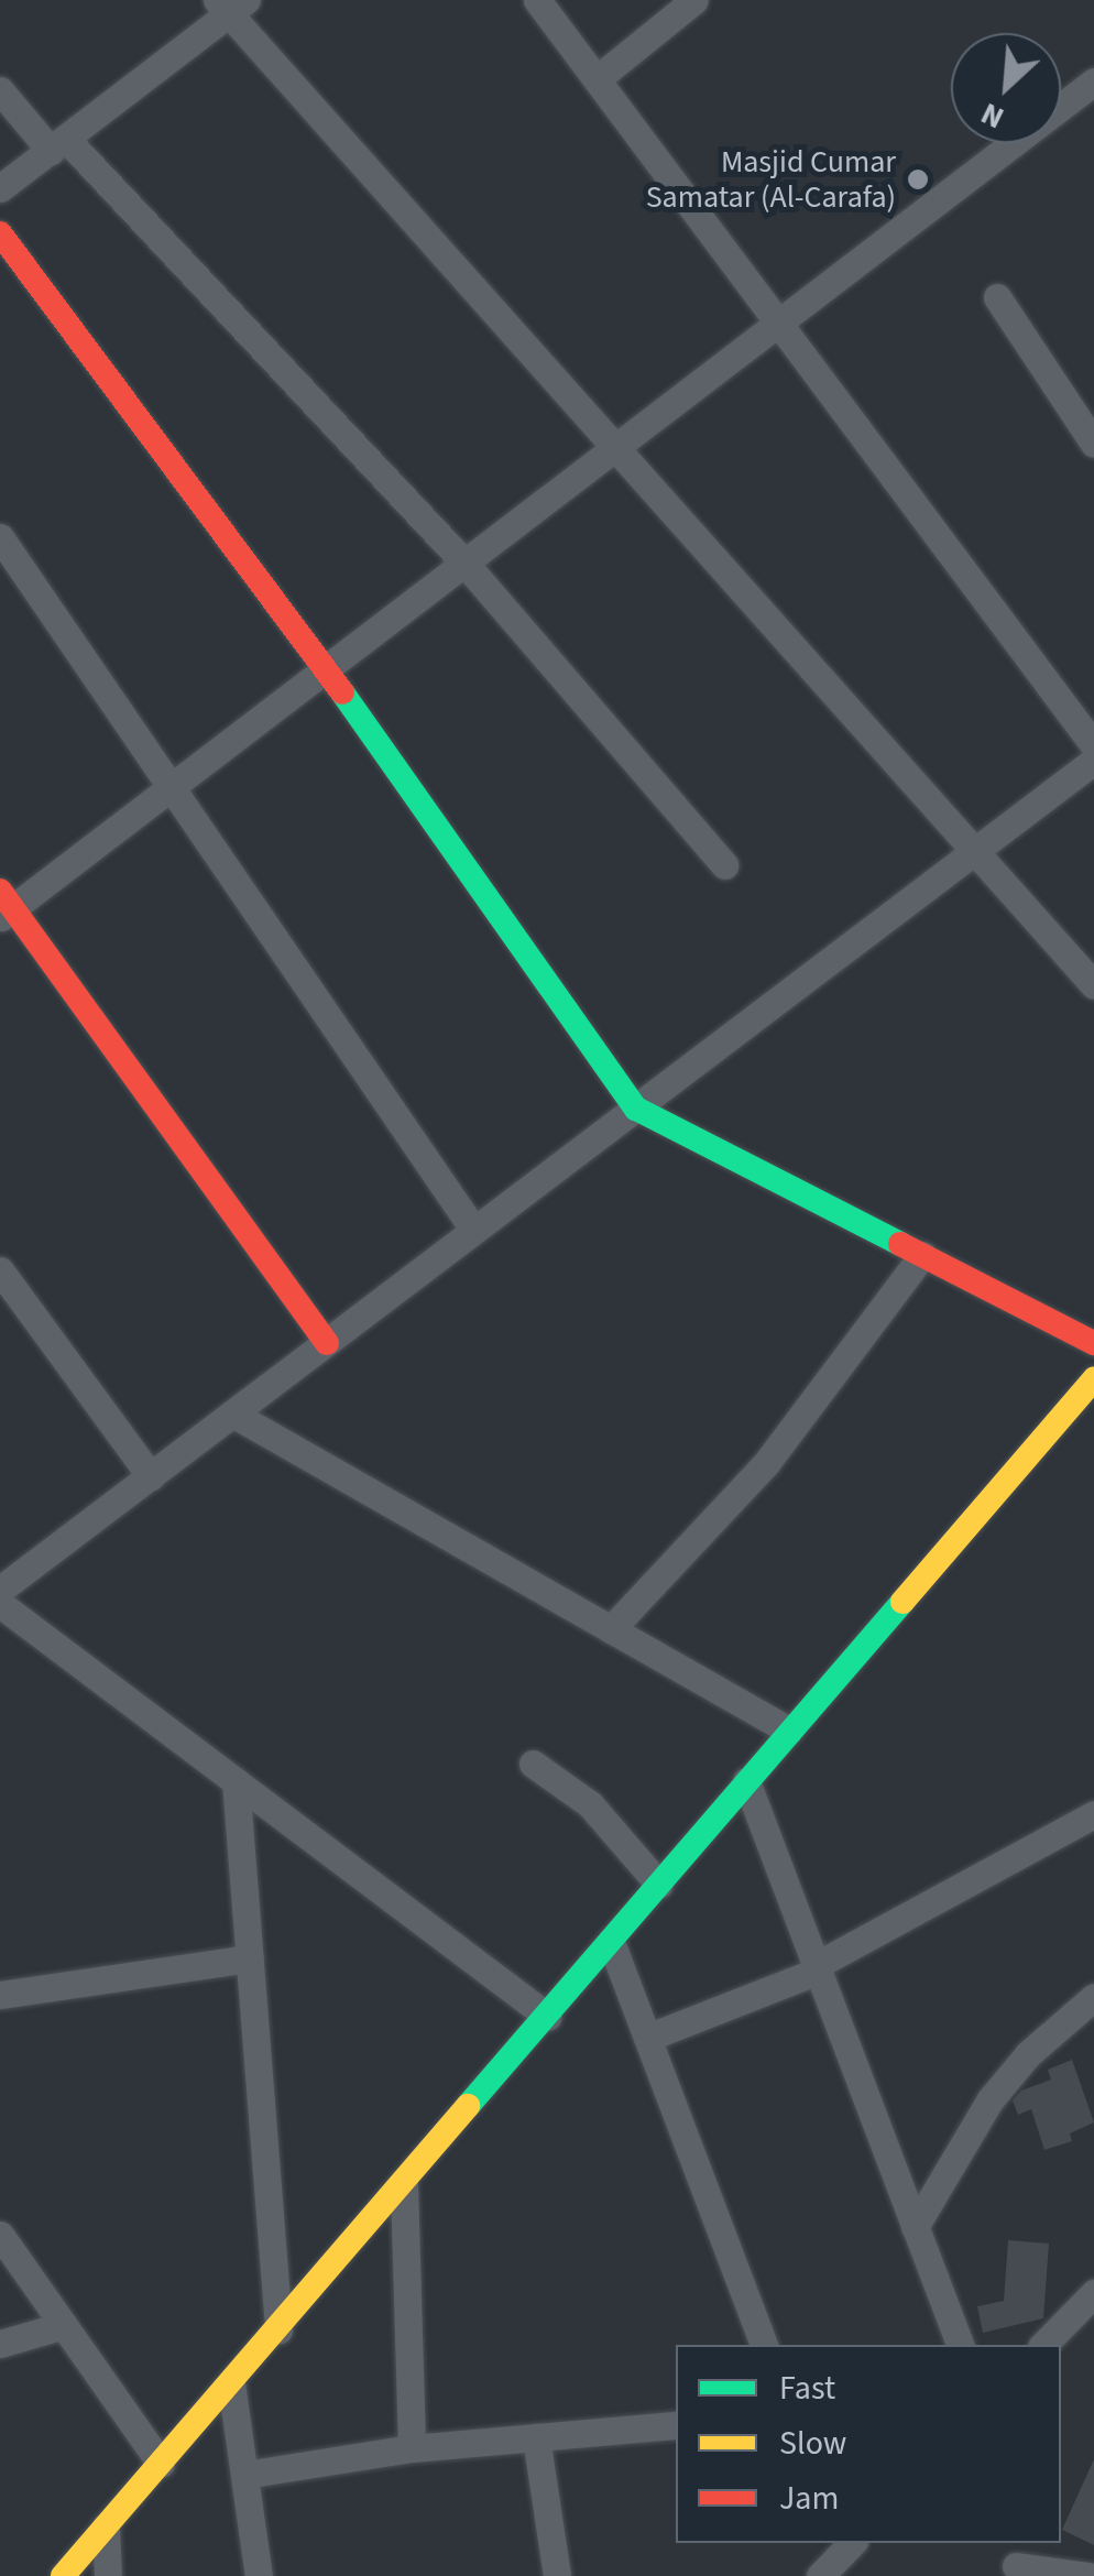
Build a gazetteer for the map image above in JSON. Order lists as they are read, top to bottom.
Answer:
{
  "places": ["Masjid Cumar Samatar (Al-Carafa)"],
  "legend": ["Fast", "Slow", "Jam"],
  "north": "bottom left"
}
